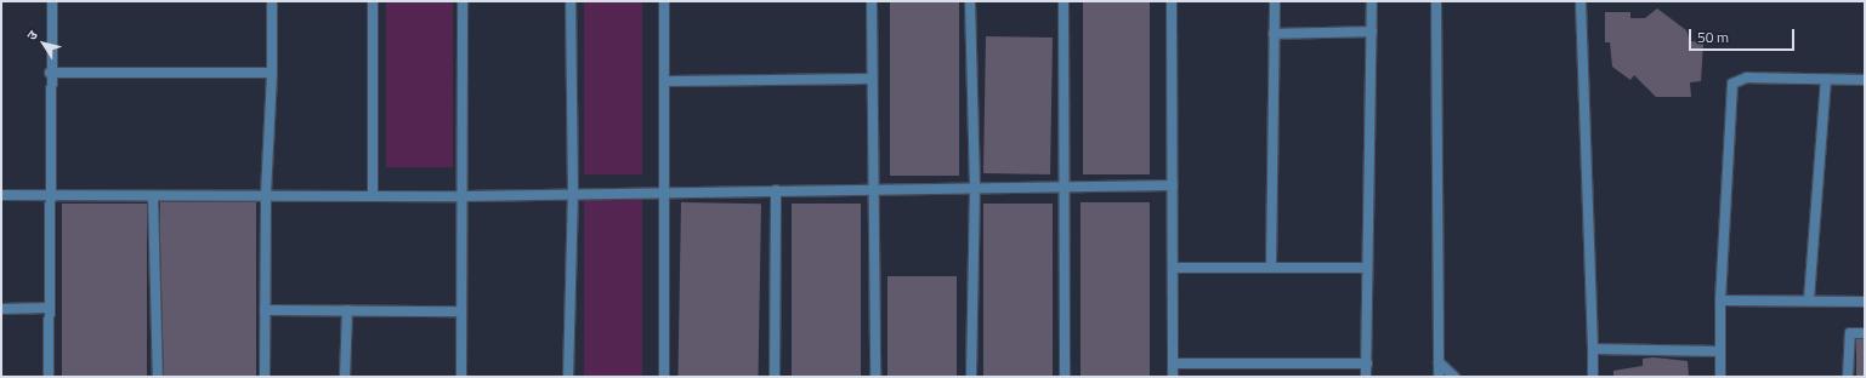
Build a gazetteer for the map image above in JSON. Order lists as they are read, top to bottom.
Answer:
{
  "scale_bar": "50 m",
  "north": "top left"
}
